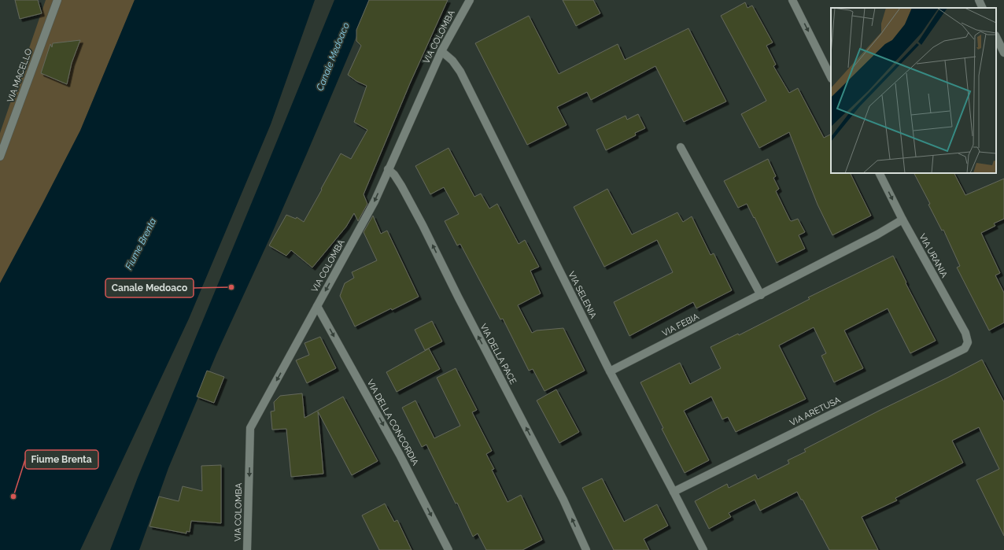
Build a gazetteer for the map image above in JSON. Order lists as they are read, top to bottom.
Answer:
{
  "streets": {
    "street": [
      "VIA COLOMBA",
      "VIA MACELLO",
      "VIA URANIA",
      "VIA SELENIA",
      "VIA FEBIA",
      "VIA DELLA PACE",
      "VIA ARETUSA",
      "VIA DELLA CONCORDIA"
    ]
  },
  "crossings": [
    ["VIA COLOMBA", "VIA SELENIA"],
    ["VIA COLOMBA", "VIA DELLA PACE"],
    ["VIA COLOMBA", "VIA DELLA CONCORDIA"],
    ["VIA URANIA", "VIA FEBIA"],
    ["VIA URANIA", "VIA ARETUSA"],
    ["VIA SELENIA", "VIA FEBIA"],
    ["VIA SELENIA", "VIA ARETUSA"]
  ],
  "one_way": ["VIA COLOMBA", "VIA DELLA PACE", "VIA DELLA CONCORDIA"],
  "water": ["Canale Medoaco", "Fiume Brenta"],
  "places": ["Canale Medoaco", "Fiume Brenta"]
}
